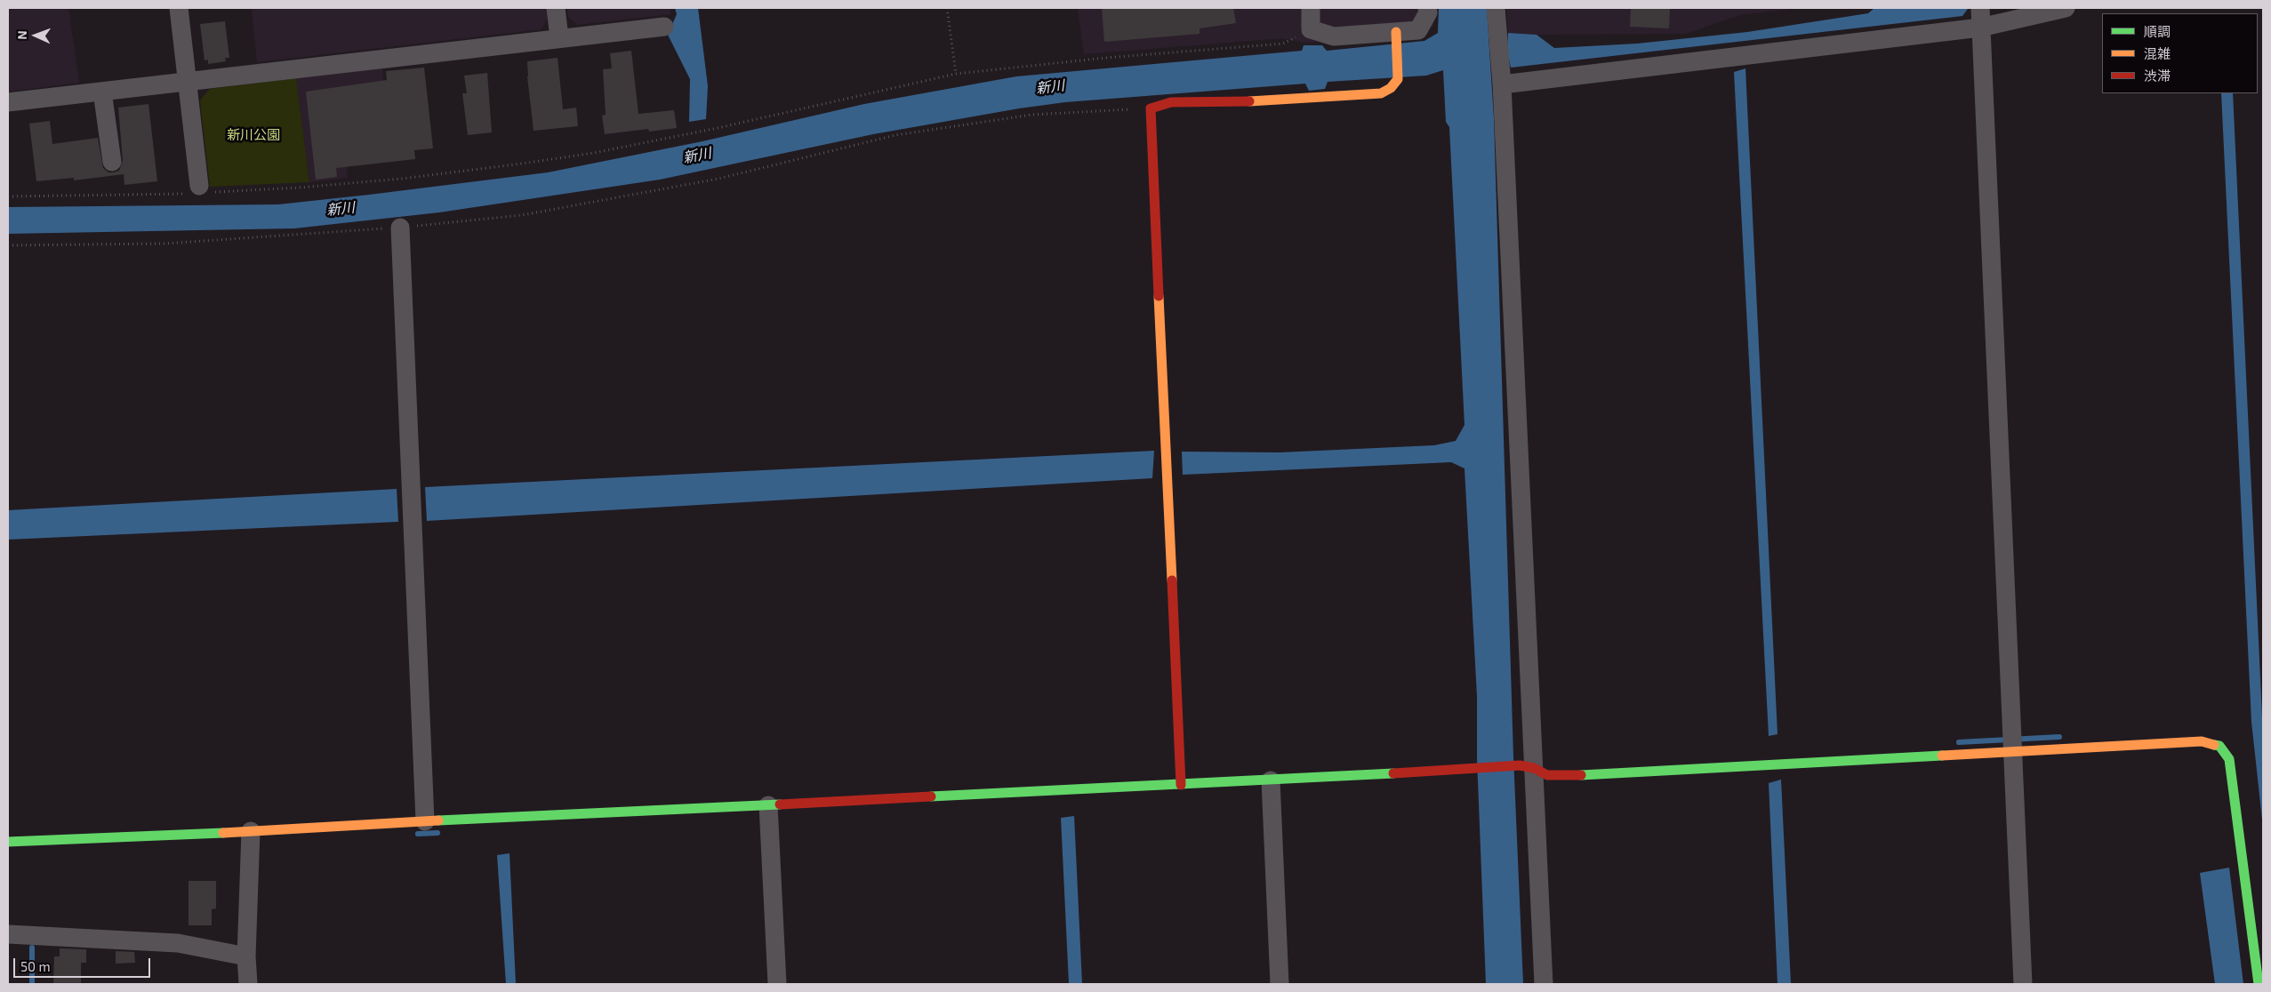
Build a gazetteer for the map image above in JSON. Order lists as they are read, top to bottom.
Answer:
{
  "water": ["新川"],
  "parks": ["新川公園"],
  "legend": ["順調", "混雑", "渋滞"],
  "scale_bar": "50 m",
  "north": "left"
}
